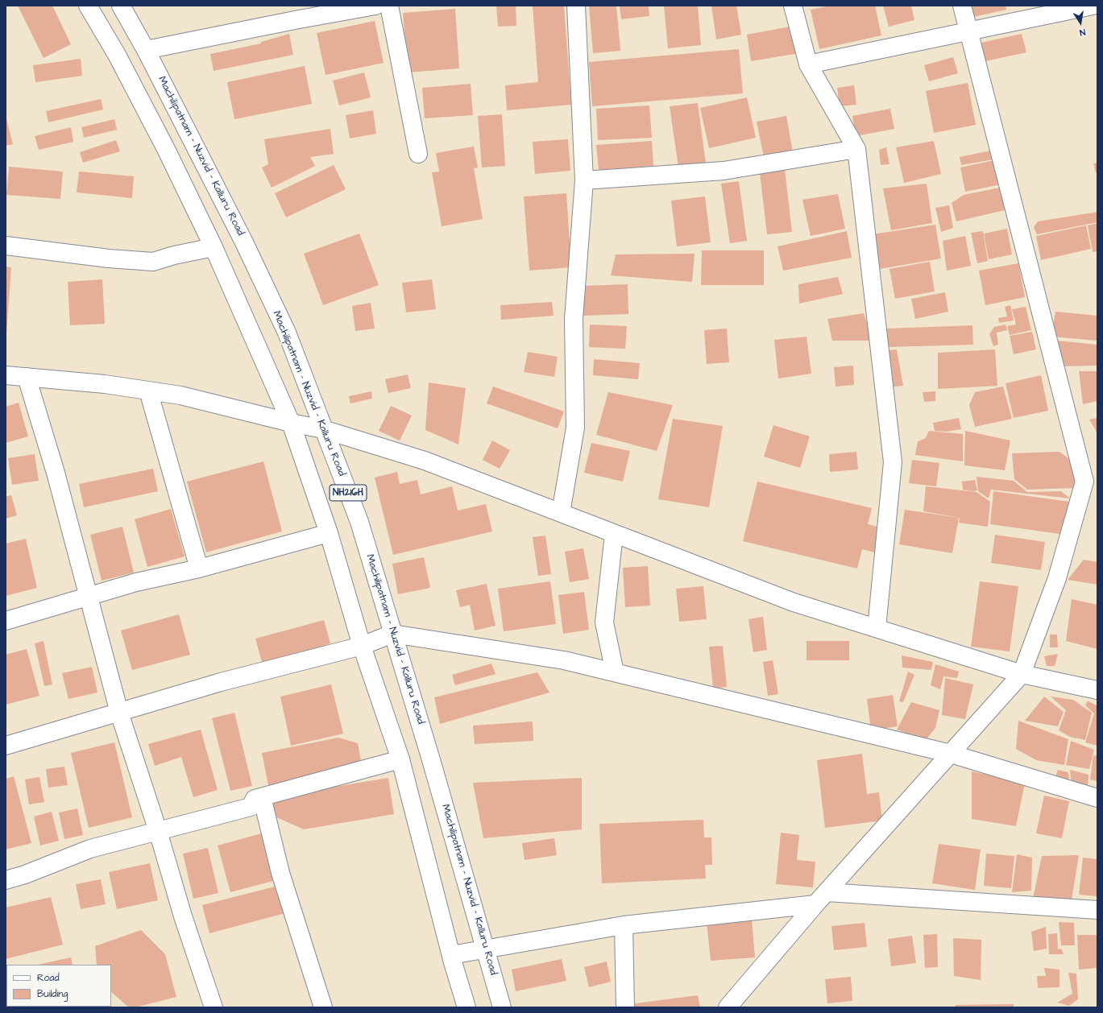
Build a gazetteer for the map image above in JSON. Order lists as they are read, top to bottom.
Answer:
{
  "streets": {
    "main road": ["Machilipatnam - Nuzvid - Kalluru Road", "NH216H"]
  },
  "legend": ["Road", "Building"],
  "north": "bottom"
}
